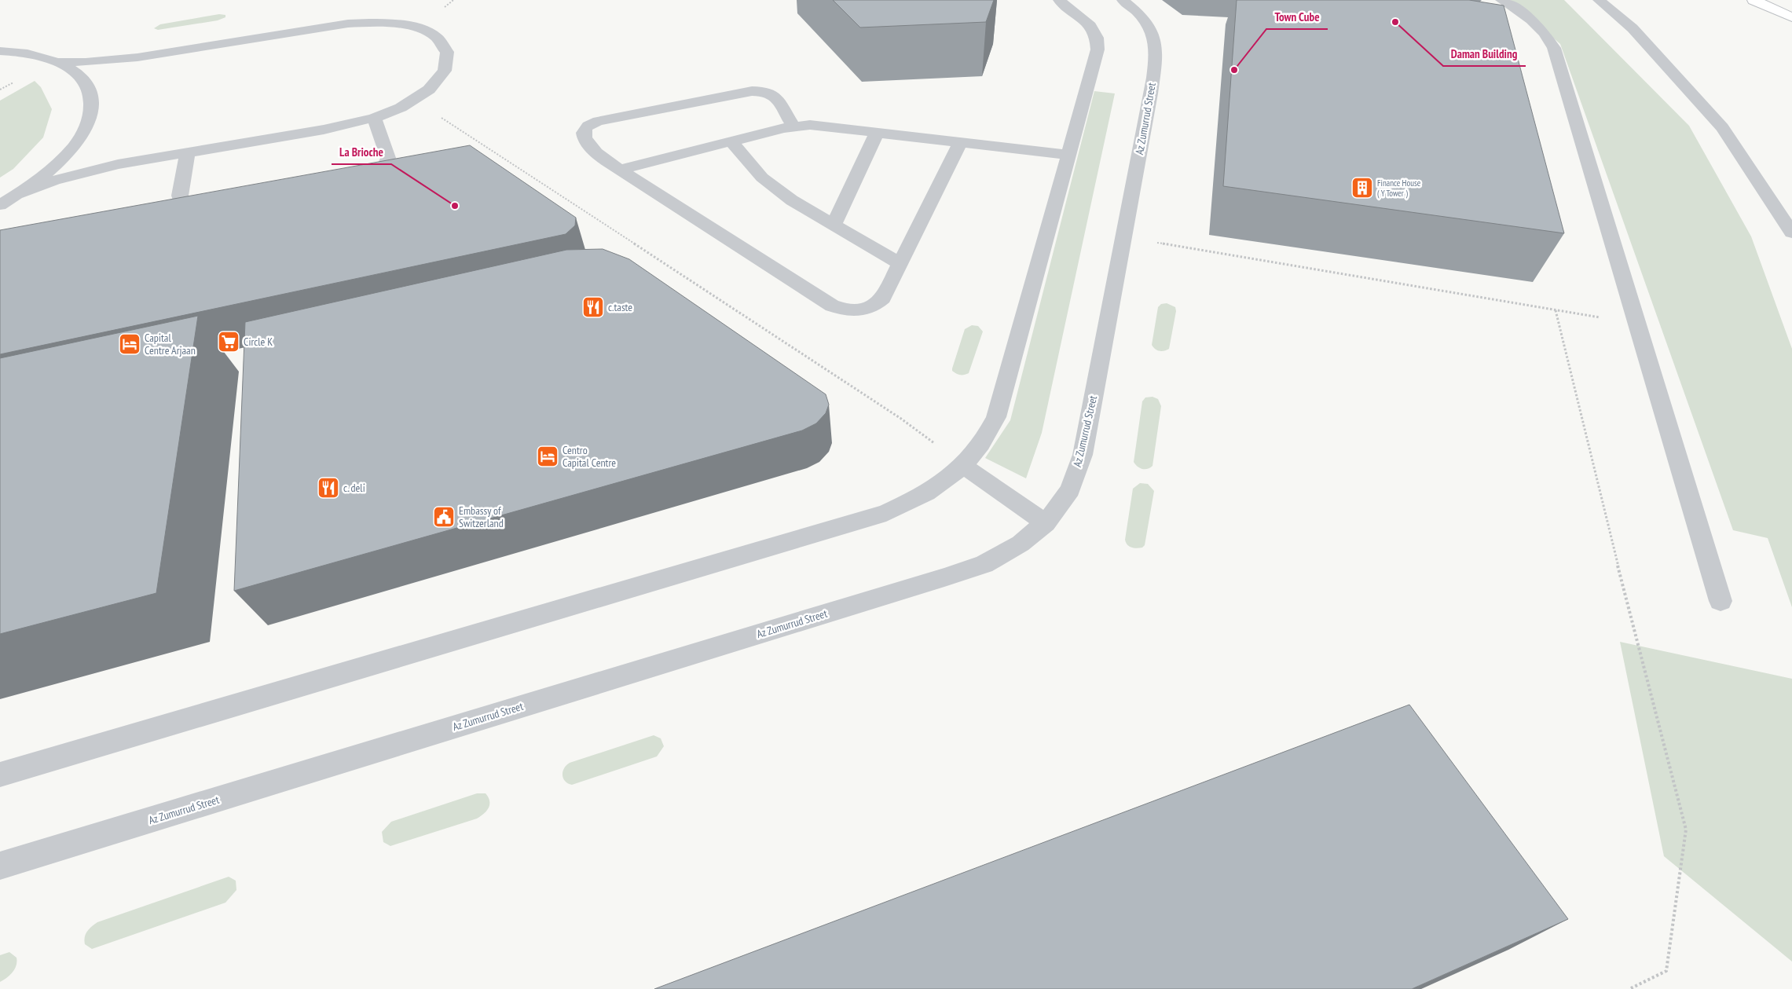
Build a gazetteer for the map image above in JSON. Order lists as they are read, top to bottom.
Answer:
{
  "streets": {
    "street": ["Az Zumurrud Street"]
  },
  "places": {
    "other": ["Daman Building", "Town Cube", "La Brioche"],
    "building": ["Finance House ( Y Tower )"],
    "restaurant": ["c.taste", "c. deli"],
    "supermarket": ["Circle K"],
    "hotel": ["Capital Centre Arjaan", "Centro Capital Centre"],
    "public building": ["Embassy of Switzerland"]
  }
}
